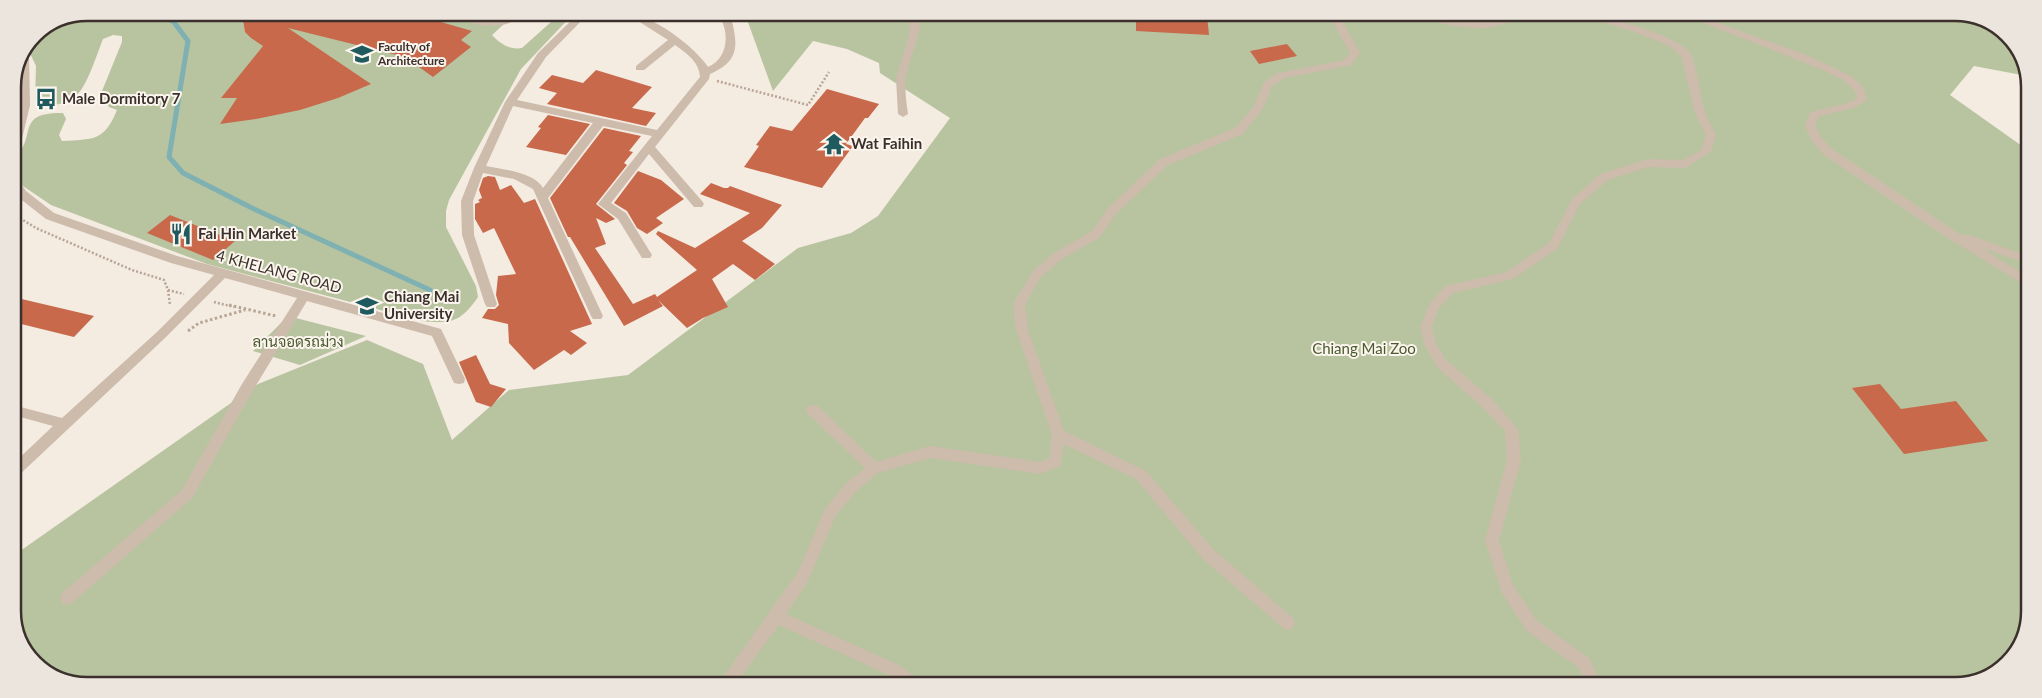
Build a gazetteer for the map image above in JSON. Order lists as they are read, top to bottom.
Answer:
{
  "streets": {
    "street": ["4 KHELANG ROAD"]
  },
  "parks": ["ลานจอดรถม่วง", "Chiang Mai Zoo"],
  "places": {
    "school or university": ["Faculty of Architecture", "Chiang Mai University"],
    "bus stop": ["Male Dormitory 7"],
    "temple": ["Wat Faihin"],
    "restaurant": ["Fai Hin Market"]
  }
}
